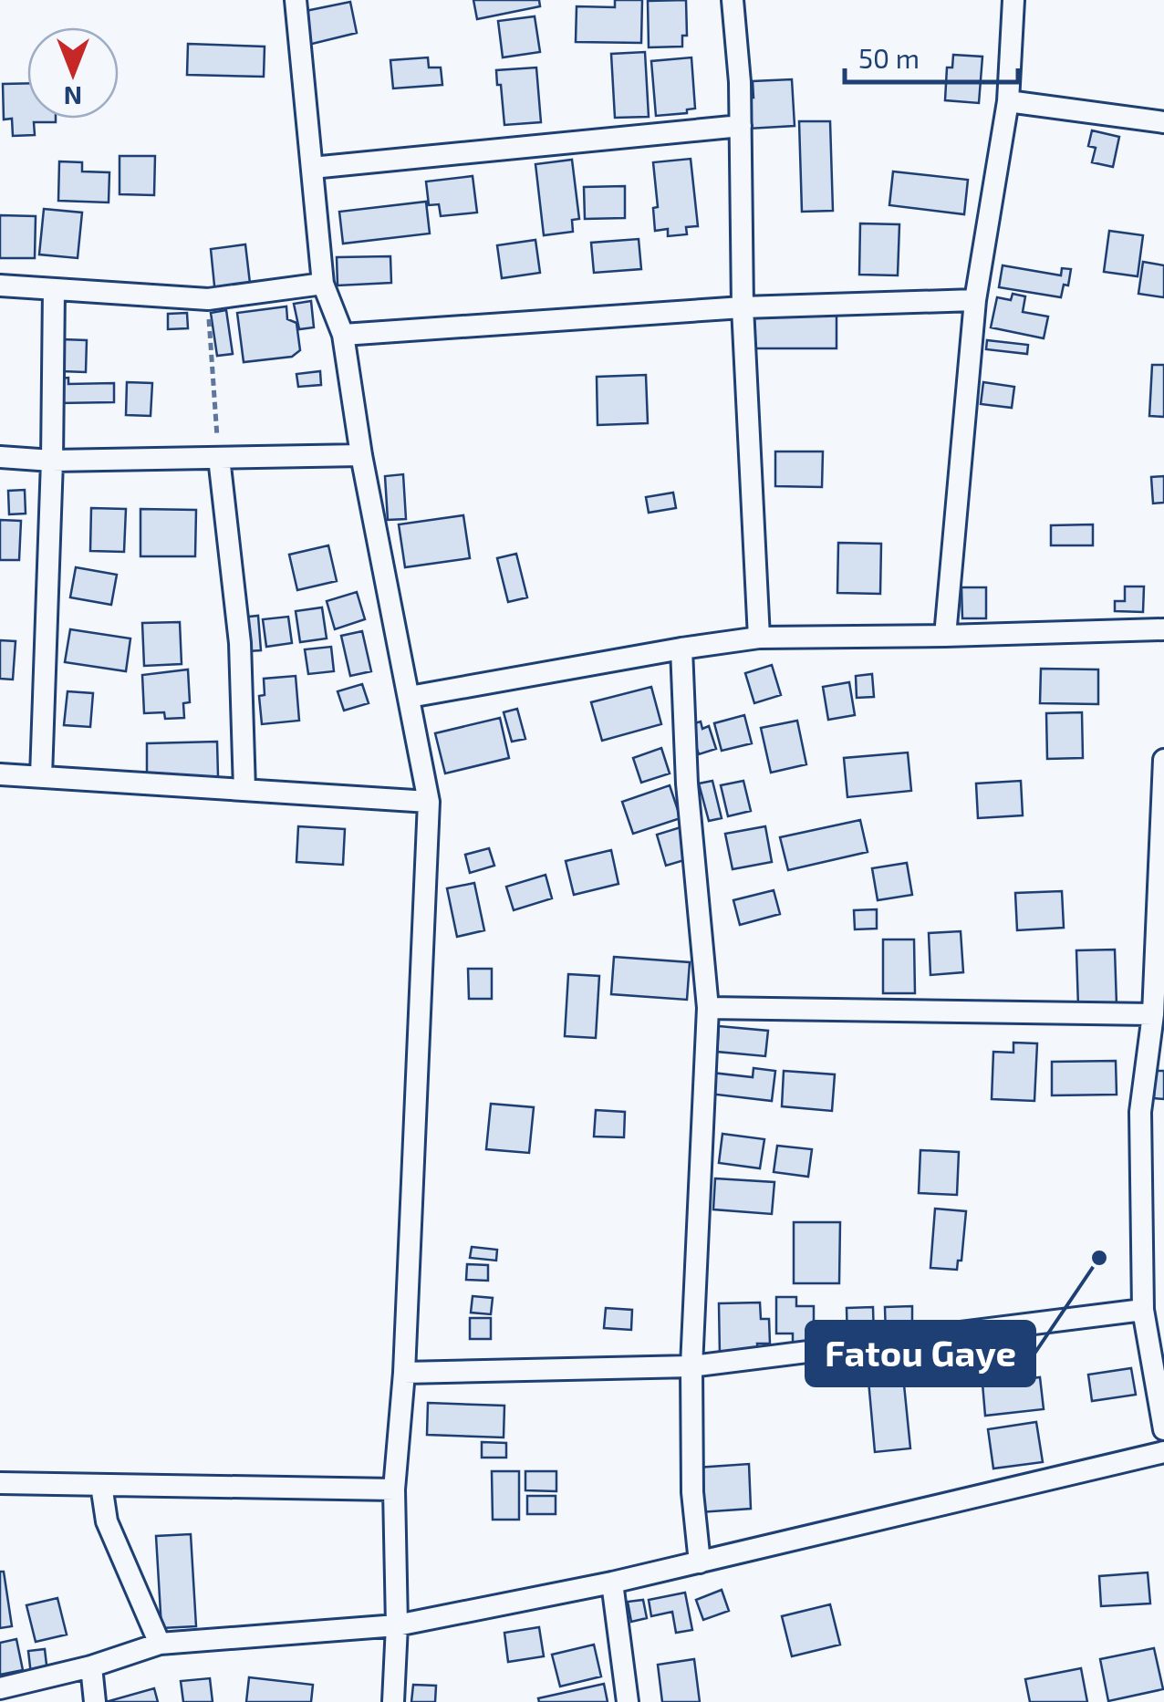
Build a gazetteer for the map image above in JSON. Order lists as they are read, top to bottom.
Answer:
{
  "places": ["Fatou Gaye"],
  "scale_bar": "50 m",
  "north": "bottom"
}
